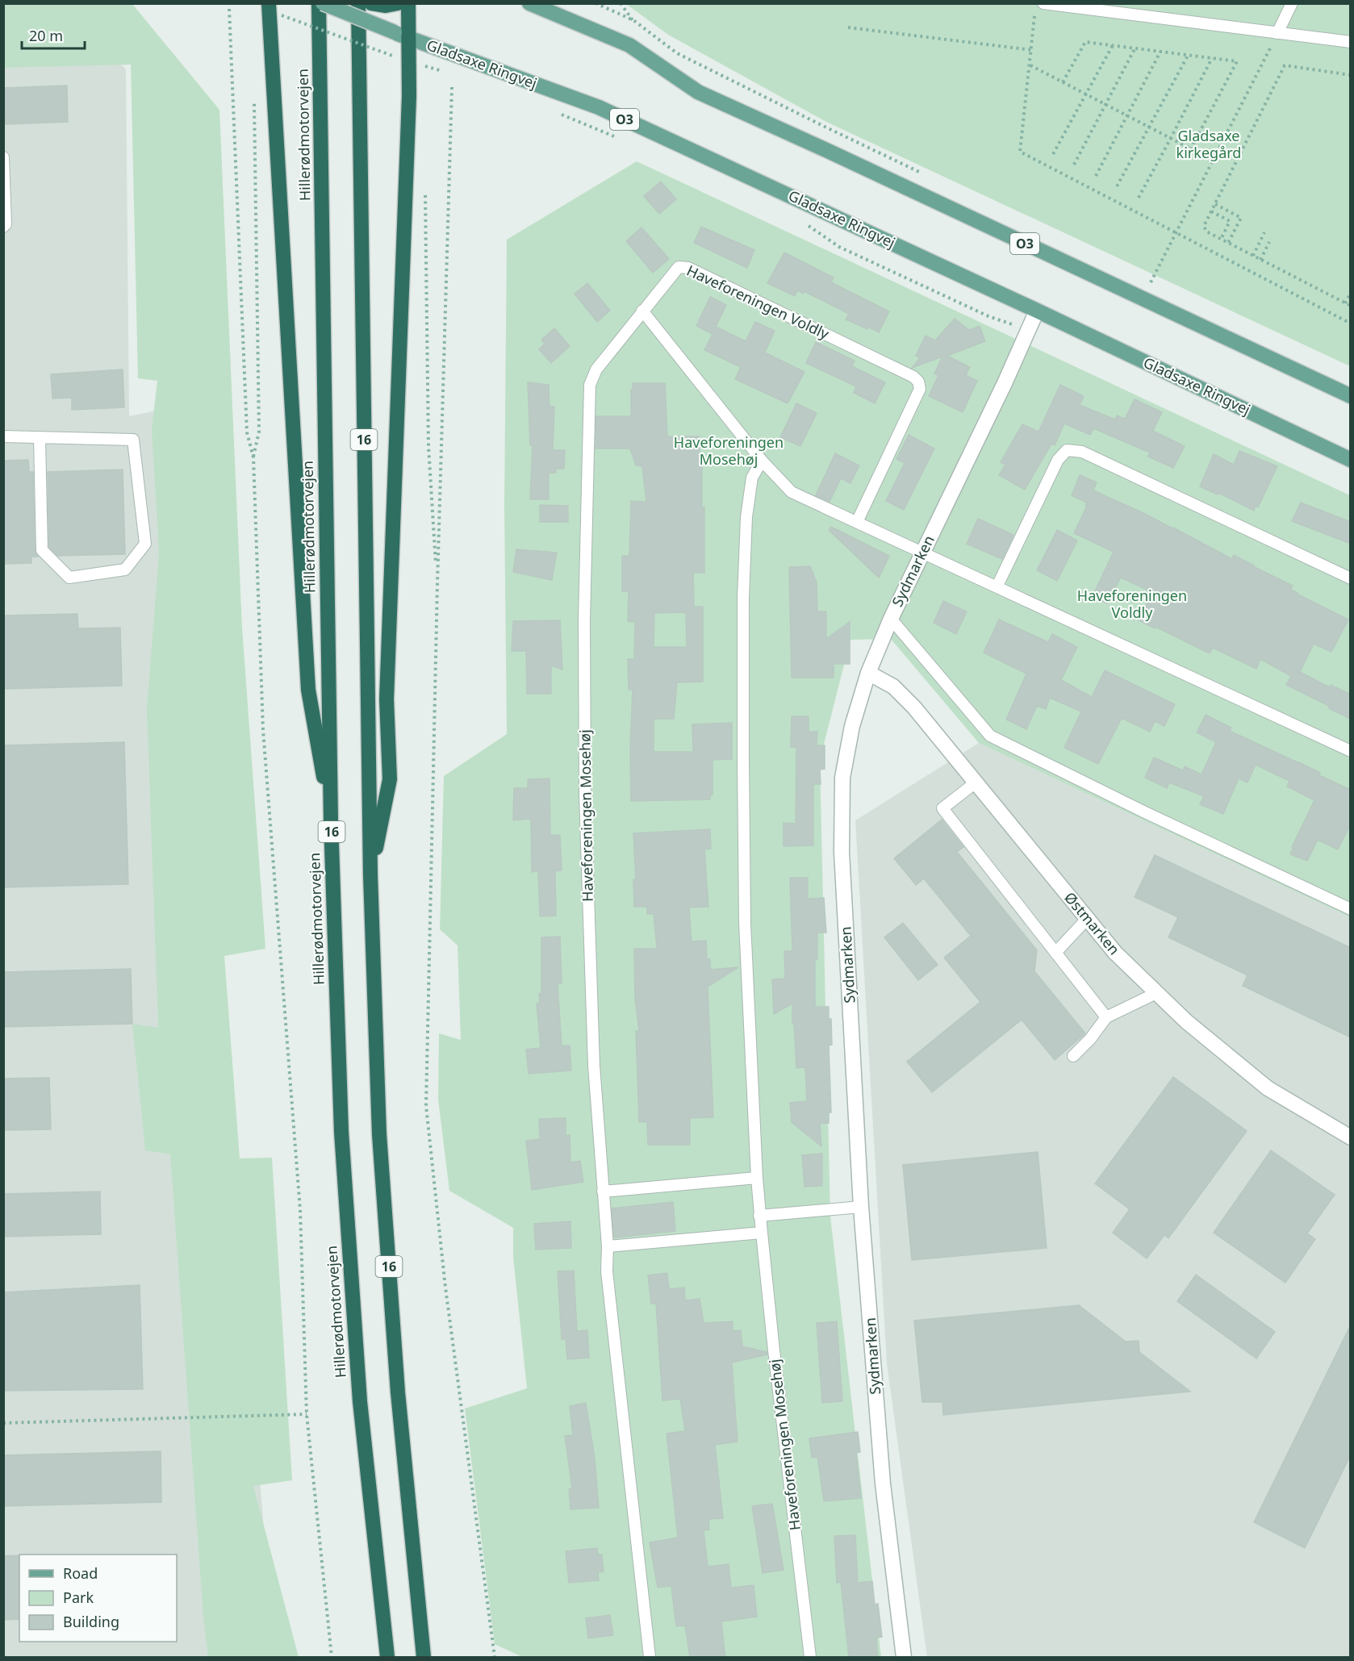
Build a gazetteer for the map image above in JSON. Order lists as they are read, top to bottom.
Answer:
{
  "streets": {
    "highway": ["Hillerødmotorvejen", "16"],
    "main road": ["Gladsaxe Ringvej", "O3"],
    "street": ["Sydmarken", "Østmarken"],
    "lane": ["Haveforeningen Voldly", "Haveforeningen Mosehøj"]
  },
  "crossings": [
    ["Gladsaxe Ringvej", "Hillerødmotorvejen"],
    ["Gladsaxe Ringvej", "Sydmarken"],
    ["Haveforeningen Voldly", "Haveforeningen Mosehøj"],
    ["Sydmarken", "Østmarken"]
  ],
  "parks": ["Gladsaxe kirkegård", "Haveforeningen Mosehøj", "Haveforeningen Voldly"],
  "legend": ["Road", "Park", "Building"],
  "scale_bar": "20 m"
}
